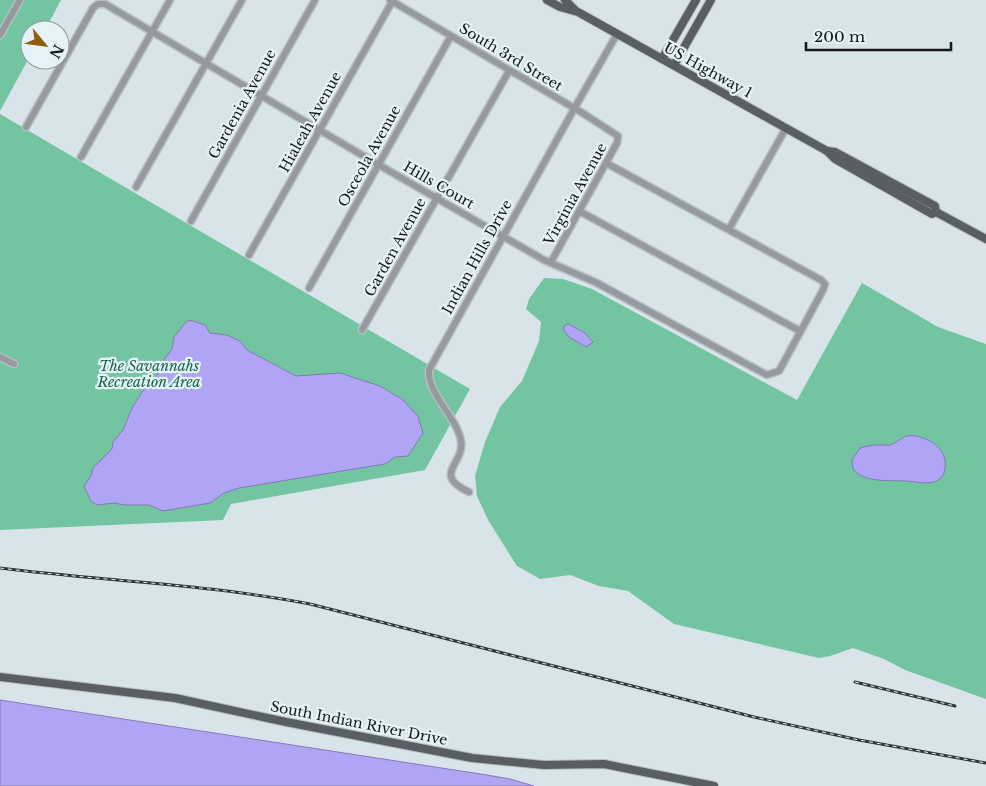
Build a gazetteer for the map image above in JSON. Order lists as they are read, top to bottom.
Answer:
{
  "streets": {
    "main road": ["US Highway 1", "South Indian River Drive"],
    "street": [
      "South 3rd Street",
      "Gardenia Avenue",
      "Hialeah Avenue",
      "Osceola Avenue",
      "Hills Court",
      "Virginia Avenue",
      "Garden Avenue",
      "Indian Hills Drive"
    ]
  },
  "crossings": [
    ["South 3rd Street", "Hialeah Avenue"],
    ["South 3rd Street", "Osceola Avenue"],
    ["South 3rd Street", "Virginia Avenue"],
    ["South 3rd Street", "Garden Avenue"],
    ["South 3rd Street", "Indian Hills Drive"],
    ["US Highway 1", "Indian Hills Drive"],
    ["Gardenia Avenue", "Hills Court"],
    ["Hialeah Avenue", "Hills Court"],
    ["Osceola Avenue", "Hills Court"],
    ["Hills Court", "Virginia Avenue"],
    ["Hills Court", "Garden Avenue"],
    ["Hills Court", "Indian Hills Drive"]
  ],
  "parks": ["The Savannahs Recreation Area"],
  "scale_bar": "200 m",
  "north": "bottom right"
}
